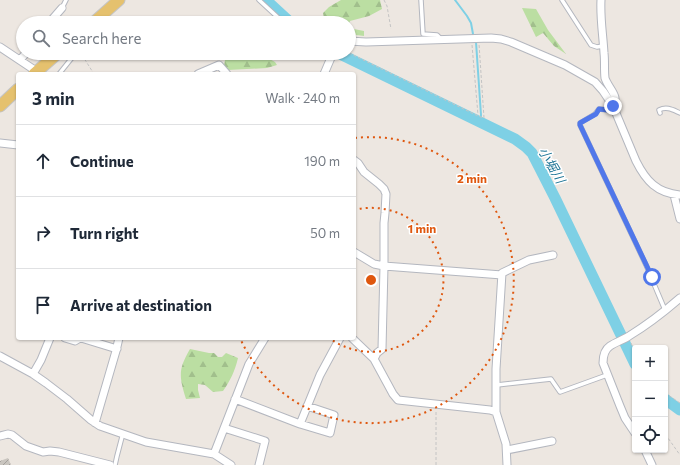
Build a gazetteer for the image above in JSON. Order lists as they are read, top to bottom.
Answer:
{
  "water": ["小堀川"],
  "page": {
    "search": "Search here",
    "heading": ["3 min", "Walk · 240 m"],
    "list": [
      ["Continue", "190 m"],
      ["Turn right", "50 m"],
      "Arrive at destination"
    ],
    "map_buttons": ["+", "−"]
  },
  "rings": ["2 min", "1 min"]
}
